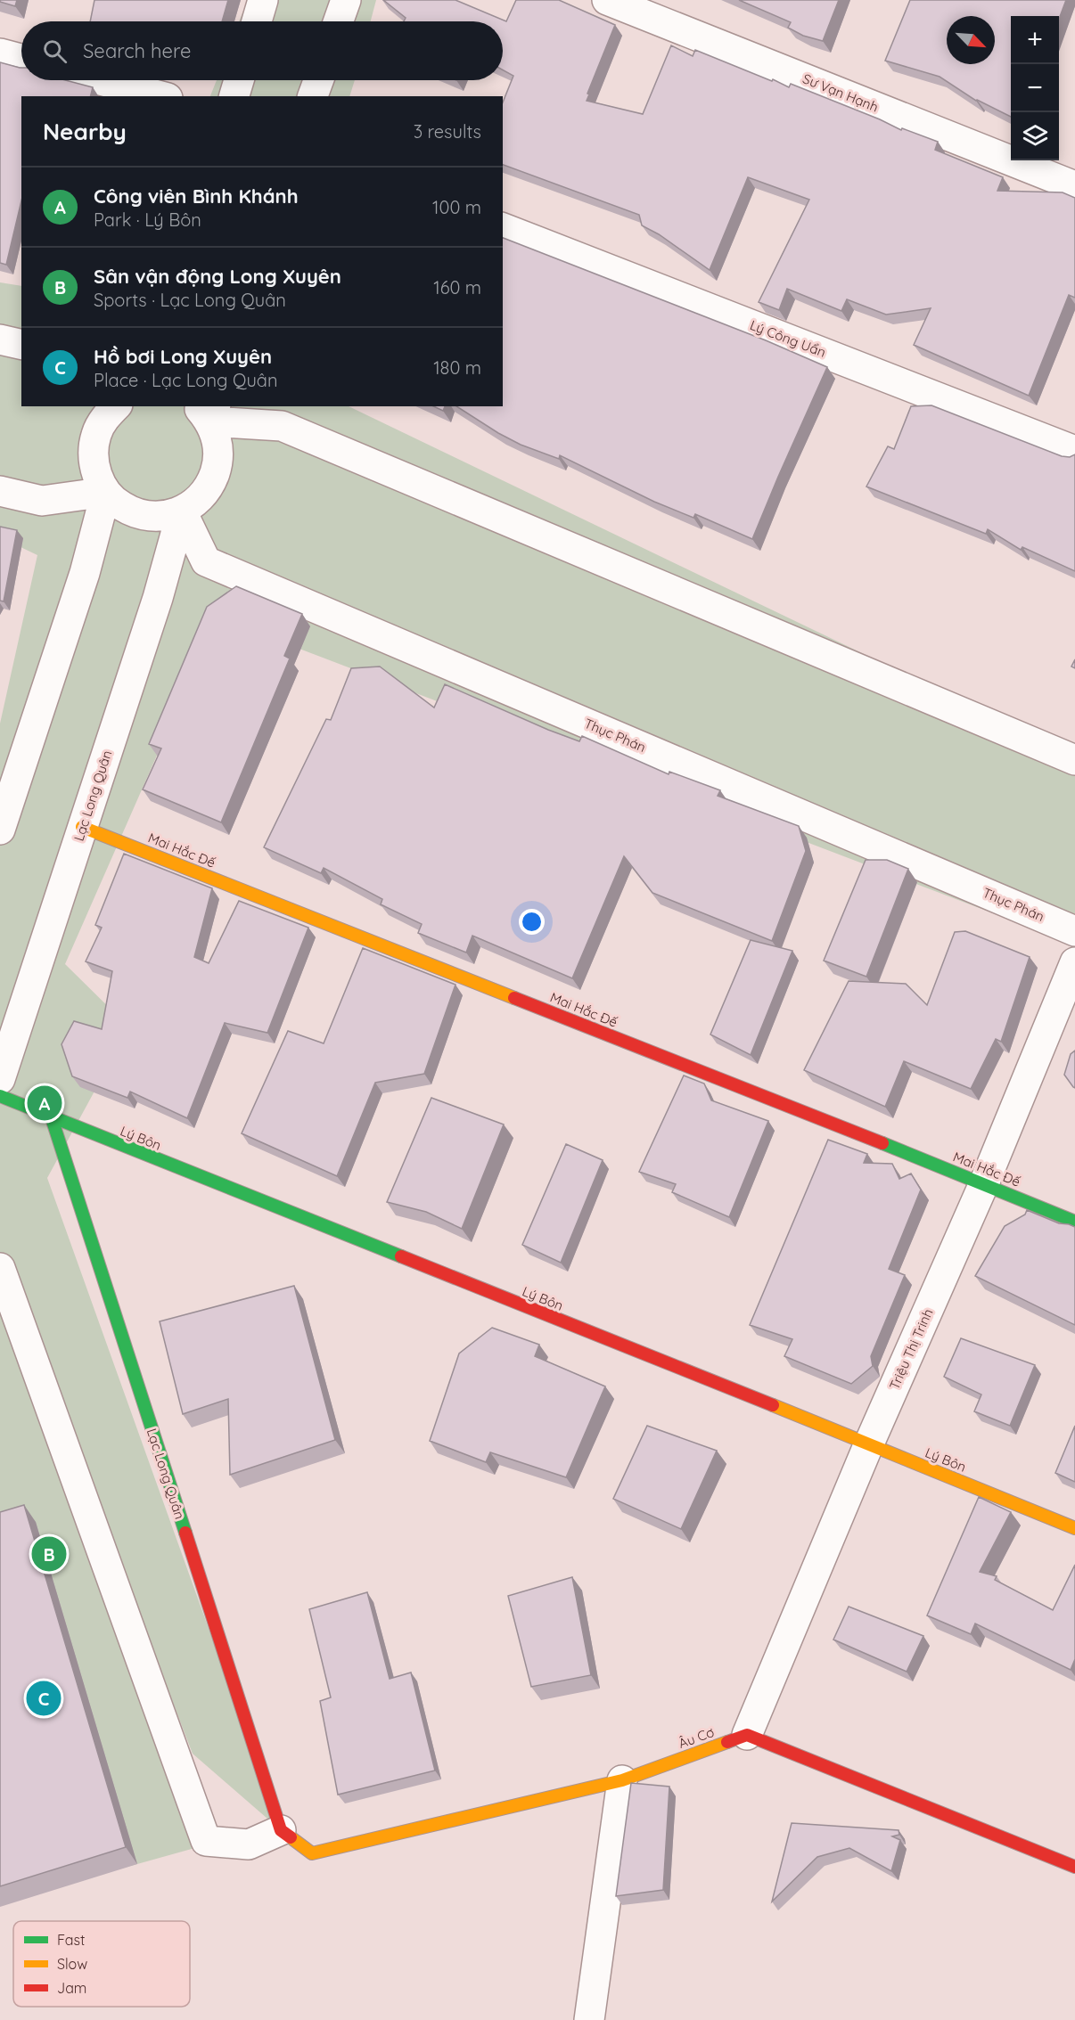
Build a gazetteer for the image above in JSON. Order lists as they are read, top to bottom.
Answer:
{
  "streets": {
    "street": [
      "Sư Vạn Hạnh",
      "Lý Công Uẩn",
      "Thục Phán",
      "Lạc Long Quân",
      "Mai Hắc Đế",
      "Lý Bôn",
      "Triệu Thị Trinh",
      "Âu Cơ"
    ]
  },
  "crossings": [
    ["Thục Phán", "Lạc Long Quân"],
    ["Lạc Long Quân", "Mai Hắc Đế"],
    ["Lạc Long Quân", "Lý Bôn"],
    ["Lạc Long Quân", "Âu Cơ"],
    ["Mai Hắc Đế", "Triệu Thị Trinh"],
    ["Lý Bôn", "Triệu Thị Trinh"],
    ["Triệu Thị Trinh", "Âu Cơ"]
  ],
  "legend": ["Fast", "Slow", "Jam"],
  "north": "bottom right",
  "page": {
    "map_buttons": ["+", "−"],
    "search": "Search here",
    "heading": ["Nearby", "3 results"],
    "list": [
      {
        "mark": "A",
        "name": "Công viên Bình Khánh",
        "note": "Park · Lý Bôn",
        "value": "100 m"
      },
      {
        "mark": "B",
        "name": "Sân vận động Long Xuyên",
        "note": "Sports · Lạc Long Quân",
        "value": "160 m"
      },
      {
        "mark": "C",
        "name": "Hồ bơi Long Xuyên",
        "note": "Place · Lạc Long Quân",
        "value": "180 m"
      }
    ],
    "pins": ["A", "B", "C"]
  }
}
